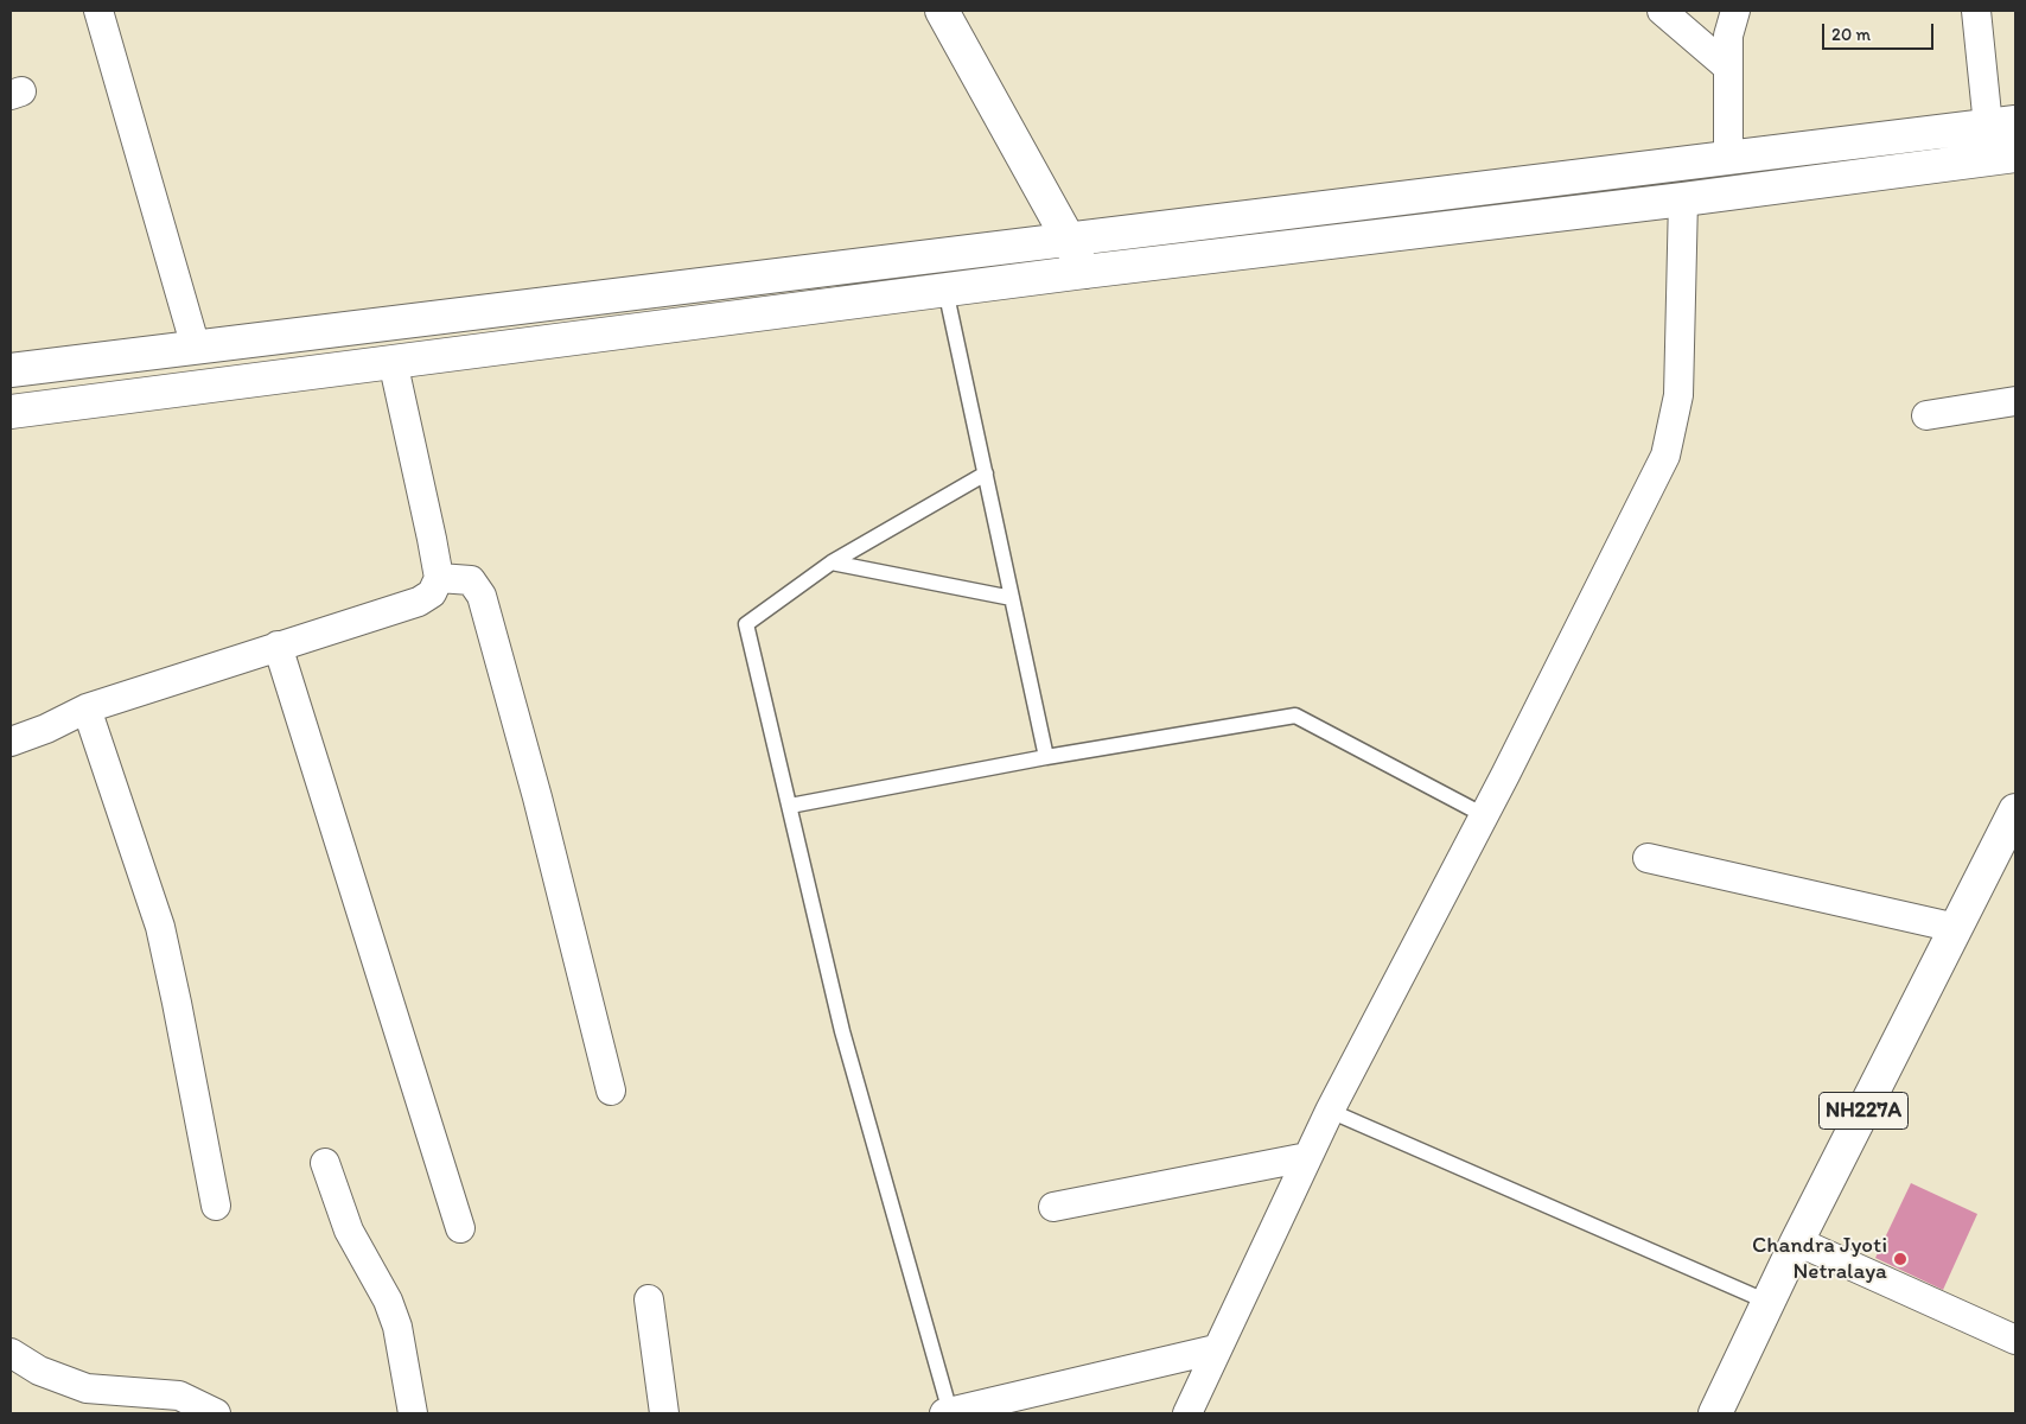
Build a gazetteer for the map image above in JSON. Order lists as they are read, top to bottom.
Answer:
{
  "streets": {
    "main road": ["NH227A"]
  },
  "places": ["Chandra Jyoti Netralaya"],
  "scale_bar": "20 m"
}
